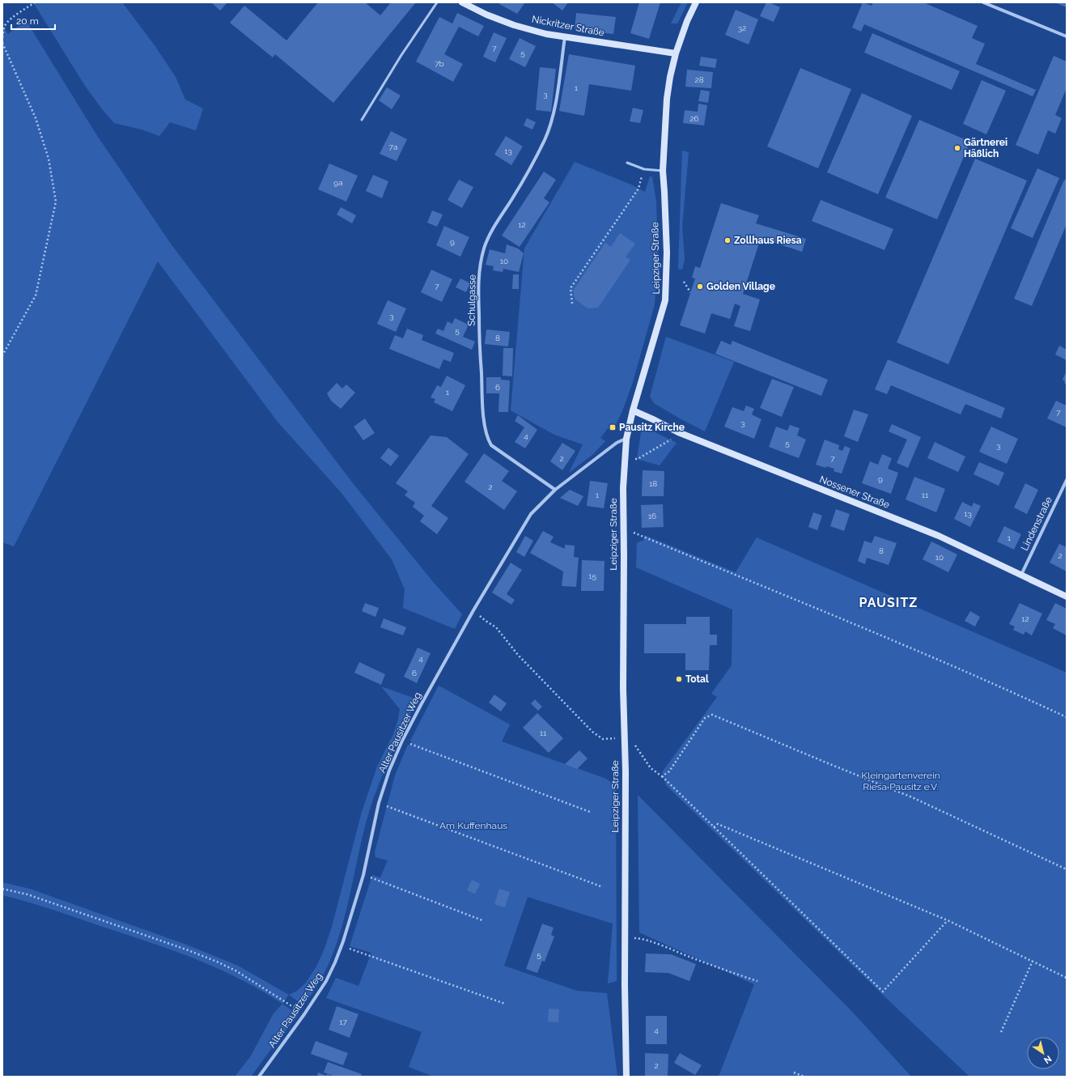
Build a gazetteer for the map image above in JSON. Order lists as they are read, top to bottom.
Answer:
{
  "streets": {
    "street": [
      "Nickritzer Straße",
      "Leipziger Straße",
      "Schulgasse",
      "Nossener Straße",
      "Lindenstraße",
      "Alter Pausitzer Weg"
    ]
  },
  "crossings": [
    ["Nickritzer Straße", "Leipziger Straße"],
    ["Nickritzer Straße", "Schulgasse"],
    ["Leipziger Straße", "Nossener Straße"],
    ["Leipziger Straße", "Alter Pausitzer Weg"],
    ["Schulgasse", "Alter Pausitzer Weg"],
    ["Nossener Straße", "Lindenstraße"]
  ],
  "districts": ["PAUSITZ"],
  "parks": ["Kleingartenverein Riesa Pausitz e.V.", "Am Kuffenhaus"],
  "places": {
    "other": [
      "Gärtnerei Häßlich",
      "Zollhaus Riesa",
      "Golden Village",
      "Total"
    ],
    "transit": ["Pausitz Kirche"]
  },
  "house_numbers": [
    "32",
    "7",
    "5",
    "7b",
    "28",
    "1",
    "3",
    "26",
    "7a",
    "13",
    "9a",
    "12",
    "9",
    "10",
    "7",
    "3",
    "5",
    "8",
    "6",
    "1",
    "7",
    "3",
    "4",
    "5",
    "3",
    "2",
    "7",
    "9",
    "18",
    "2",
    "1",
    "11",
    "13",
    "16",
    "1",
    "8",
    "2",
    "10",
    "15",
    "12",
    "4",
    "6",
    "11",
    "5",
    "17",
    "4",
    "2"
  ],
  "scale_bar": "20 m",
  "north": "bottom right"
}
